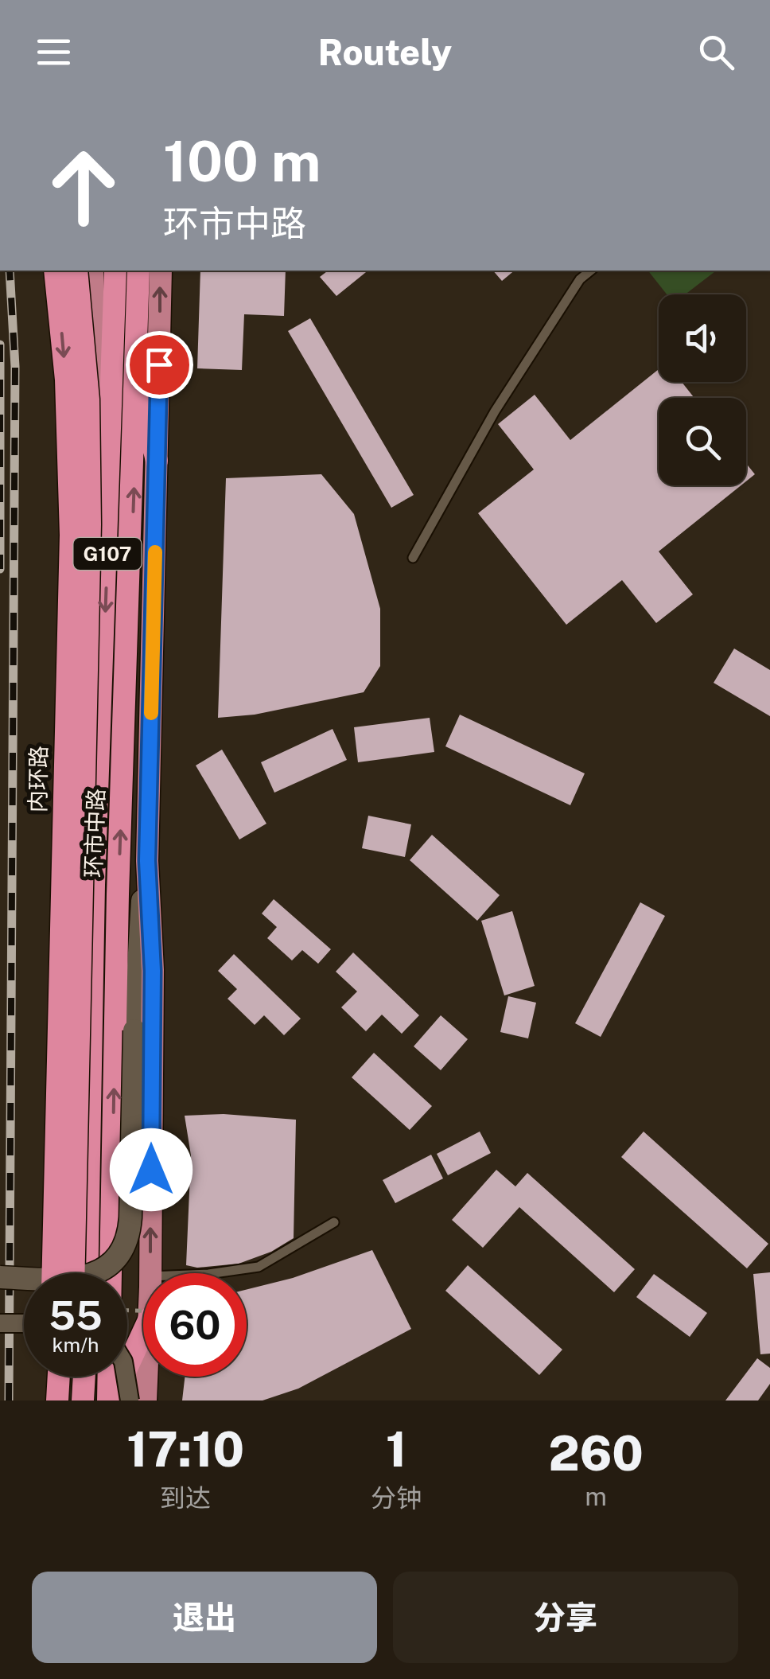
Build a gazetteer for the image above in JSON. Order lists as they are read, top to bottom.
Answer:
{
  "streets": {
    "highway": ["G107", "内环路", "环市中路"]
  },
  "page": {
    "header": "Routely",
    "turn": ["100 m", "环市中路"],
    "speed": "55 km/h",
    "limit": "60",
    "eta": [
      "17:10",
      "到达",
      "1",
      "分钟",
      "260",
      "m"
    ],
    "buttons": ["退出", "分享"]
  }
}
